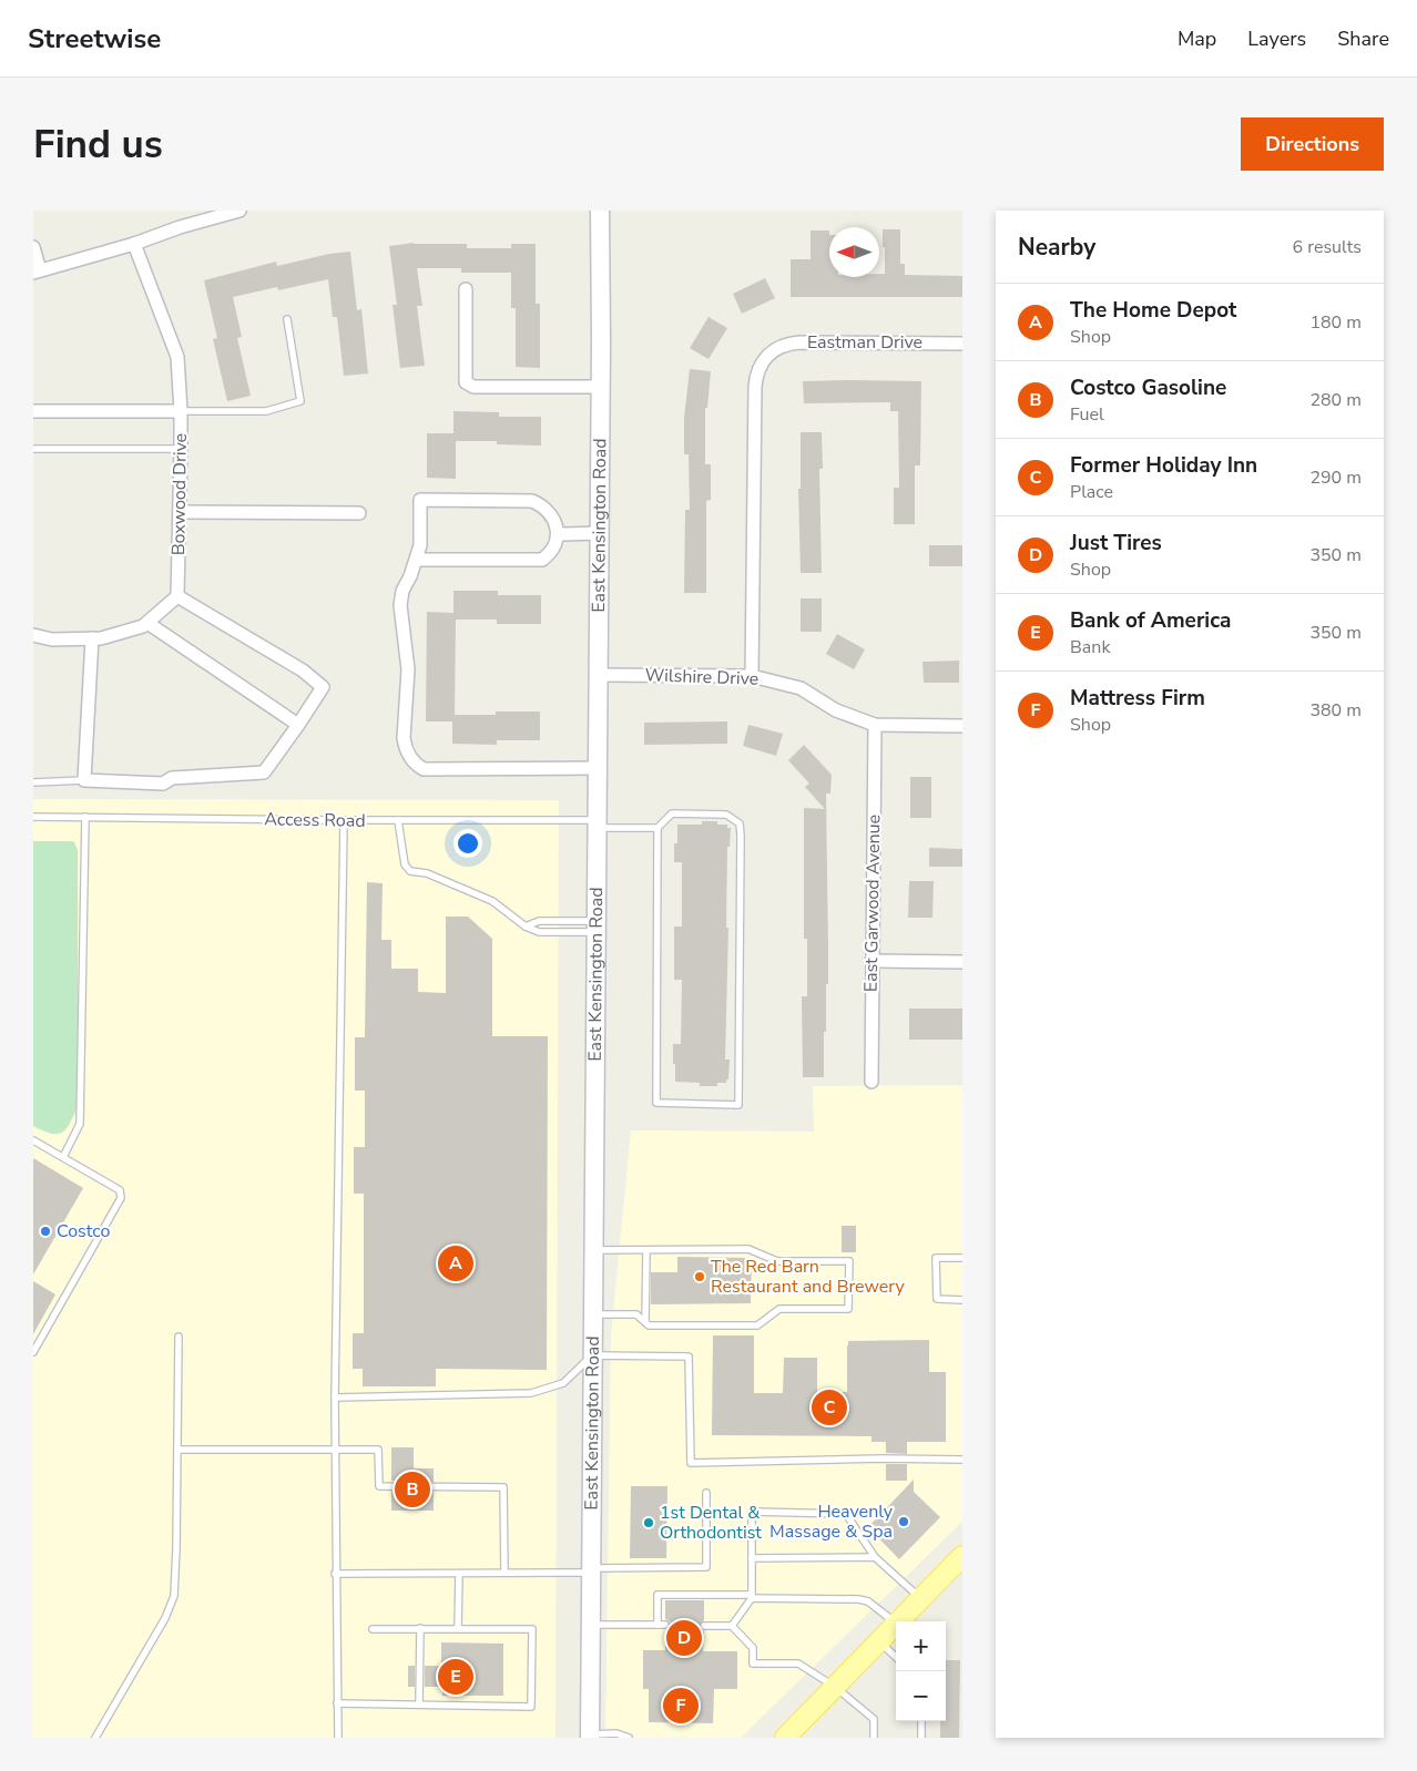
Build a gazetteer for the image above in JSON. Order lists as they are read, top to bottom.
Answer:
{
  "streets": {
    "main road": ["East Kensington Road"],
    "street": [
      "Eastman Drive",
      "Boxwood Drive",
      "Wilshire Drive",
      "East Garwood Avenue"
    ],
    "lane": ["Access Road"]
  },
  "crossings": [
    ["Eastman Drive", "Wilshire Drive"],
    ["East Kensington Road", "Wilshire Drive"],
    ["East Kensington Road", "Access Road"],
    ["Wilshire Drive", "East Garwood Avenue"]
  ],
  "places": [
    "Costco",
    "The Red Barn Restaurant and Brewery",
    "Heavenly Massage & Spa",
    "1st Dental & Orthodontist"
  ],
  "north": "left",
  "page": {
    "header": "Streetwise",
    "nav": ["Map", "Layers", "Share"],
    "buttons": "Directions",
    "title": "Find us",
    "heading": ["Nearby", "6 results"],
    "list": [
      {
        "mark": "A",
        "name": "The Home Depot",
        "note": "Shop",
        "value": "180 m"
      },
      {
        "mark": "B",
        "name": "Costco Gasoline",
        "note": "Fuel",
        "value": "280 m"
      },
      {
        "mark": "C",
        "name": "Former Holiday Inn",
        "note": "Place",
        "value": "290 m"
      },
      {
        "mark": "D",
        "name": "Just Tires",
        "note": "Shop",
        "value": "350 m"
      },
      {
        "mark": "E",
        "name": "Bank of America",
        "note": "Bank",
        "value": "350 m"
      },
      {
        "mark": "F",
        "name": "Mattress Firm",
        "note": "Shop",
        "value": "380 m"
      }
    ],
    "pins": [
      "A",
      "C",
      "B",
      "D",
      "E",
      "F"
    ],
    "map_buttons": ["+", "−"]
  }
}
